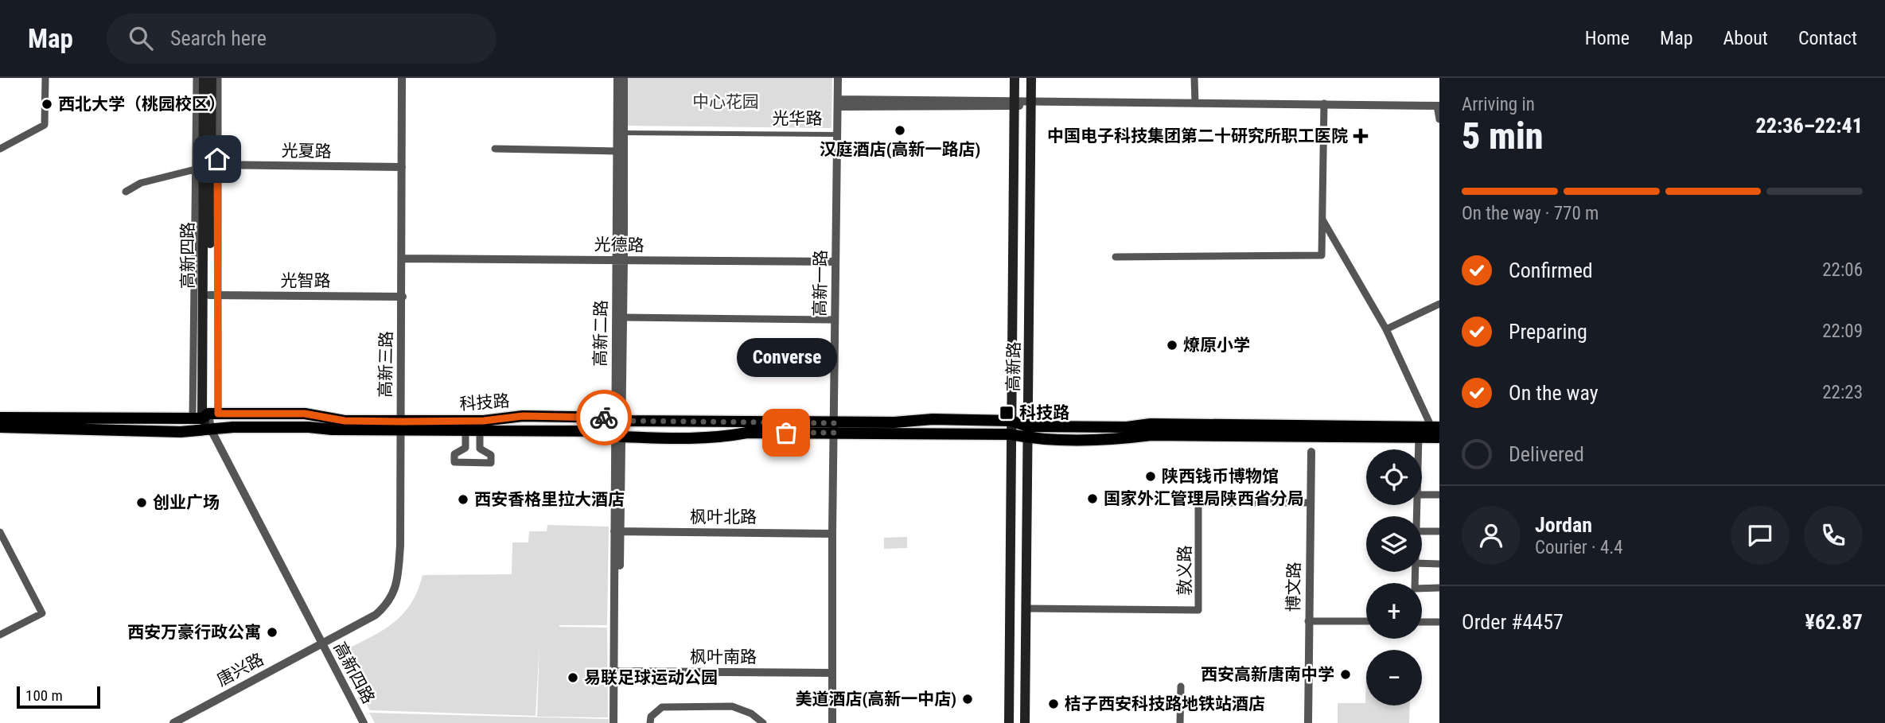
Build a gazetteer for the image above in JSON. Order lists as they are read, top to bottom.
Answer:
{
  "streets": {
    "main road": ["高新四路", "高新路", "科技路"],
    "street": [
      "光华路",
      "光夏路",
      "光德路",
      "光智路",
      "高新一路",
      "高新二路",
      "高新三路",
      "枫叶北路",
      "敦义路",
      "博文路",
      "枫叶南路",
      "唐兴路"
    ]
  },
  "crossings": [
    ["光华路", "高新一路"],
    ["光华路", "高新二路"],
    ["光华路", "高新路"],
    ["光夏路", "高新四路"],
    ["光夏路", "高新三路"],
    ["光德路", "高新一路"],
    ["光德路", "高新二路"],
    ["光德路", "高新三路"],
    ["高新四路", "光智路"],
    ["高新四路", "高新三路"],
    ["高新四路", "科技路"],
    ["高新四路", "唐兴路"],
    ["光智路", "高新三路"],
    ["高新一路", "科技路"],
    ["高新一路", "枫叶北路"],
    ["高新一路", "枫叶南路"],
    ["高新二路", "科技路"],
    ["高新二路", "枫叶北路"],
    ["高新二路", "枫叶南路"],
    ["高新三路", "科技路"],
    ["高新三路", "唐兴路"],
    ["高新路", "科技路"],
    ["高新路", "敦义路"],
    ["敦义路", "博文路"]
  ],
  "parks": ["中心花园"],
  "places": {
    "other": [
      "西北大学（桃园校区）",
      "汉庭酒店(高新一路店)",
      "燎原小学",
      "Converse",
      "陕西钱币博物馆",
      "国家外汇管理局陕西省分局",
      "西安香格里拉大酒店",
      "创业广场",
      "西安万豪行政公寓",
      "西安高新唐南中学",
      "易联足球运动公园",
      "美道酒店(高新一中店)",
      "桔子西安科技路地铁站酒店"
    ],
    "health": ["中国电子科技集团第二十研究所职工医院"],
    "transit": ["科技路"]
  },
  "scale_bar": "100 m",
  "page": {
    "header": "Map",
    "search": "Search here",
    "nav": [
      "Home",
      "Map",
      "About",
      "Contact"
    ],
    "heading": ["5 min", "Arriving in", "22:36–22:41"],
    "panel": [
      "Jordan",
      "Courier · 4.4",
      "Order #4457",
      "¥62.87"
    ],
    "bar": "On the way · 770 m",
    "list": [
      ["Confirmed", "22:06"],
      ["Preparing", "22:09"],
      ["On the way", "22:23"],
      "Delivered"
    ],
    "bubble": "Converse",
    "map_buttons": ["+", "−"],
    "scale": "100 m"
  }
}
